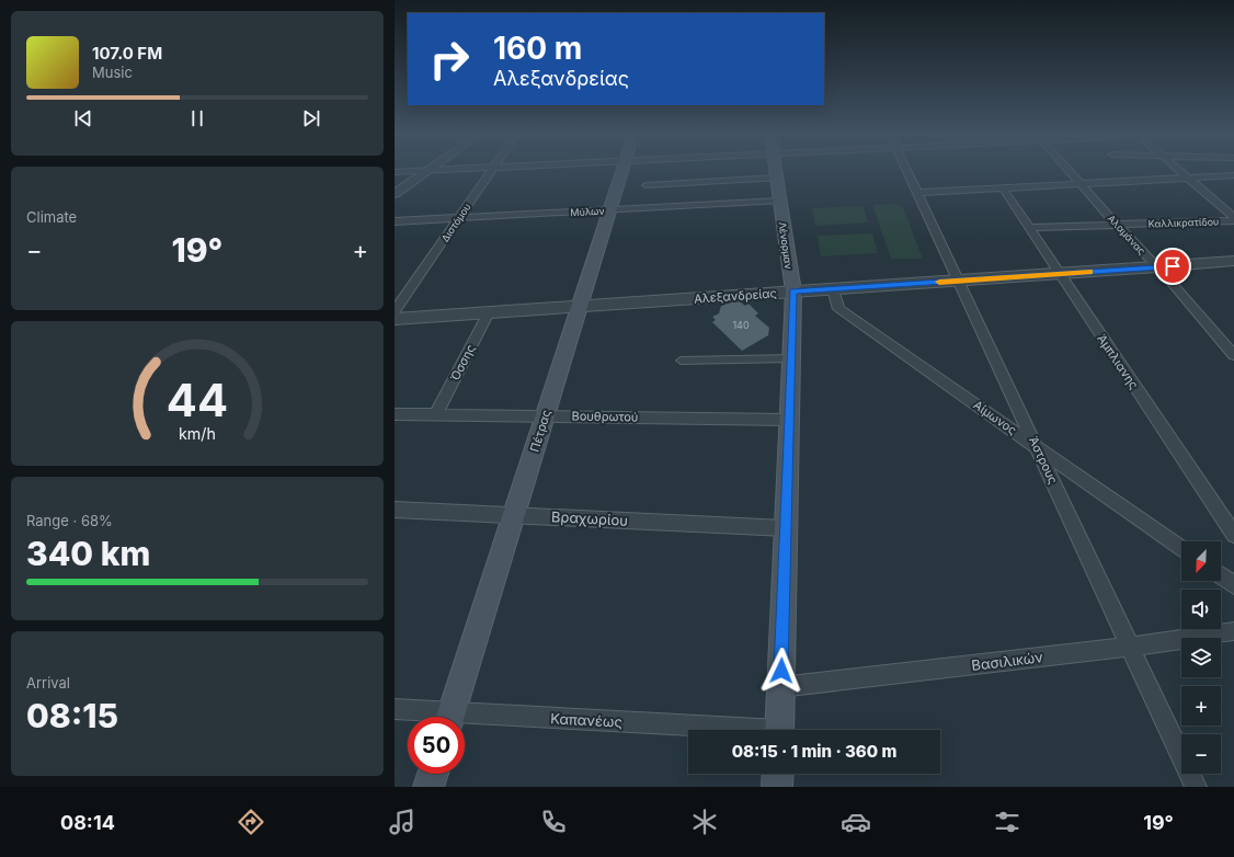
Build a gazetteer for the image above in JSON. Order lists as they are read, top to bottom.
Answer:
{
  "streets": {
    "main road": ["Λένορμαν", "Πέτρας"],
    "street": [
      "Μύλων",
      "Διστόμου",
      "Καλλικρατίδου",
      "Αλαμάνας",
      "Αλεξανδρείας",
      "Άμπλιανης",
      "Όσσης",
      "Βουθρωτού",
      "Αίμωνος",
      "Άστρους",
      "Βραχωρίου",
      "Βασιλικών",
      "Καπανέως"
    ]
  },
  "crossings": [
    ["Μύλων", "Διστόμου"],
    ["Μύλων", "Λένορμαν"],
    ["Μύλων", "Πέτρας"],
    ["Καλλικρατίδου", "Αλαμάνας"],
    ["Καλλικρατίδου", "Άμπλιανης"],
    ["Αλαμάνας", "Αλεξανδρείας"],
    ["Λένορμαν", "Αλεξανδρείας"],
    ["Λένορμαν", "Βουθρωτού"],
    ["Λένορμαν", "Βραχωρίου"],
    ["Λένορμαν", "Βασιλικών"],
    ["Αλεξανδρείας", "Άμπλιανης"],
    ["Αλεξανδρείας", "Όσσης"],
    ["Αλεξανδρείας", "Αίμωνος"],
    ["Αλεξανδρείας", "Πέτρας"],
    ["Αλεξανδρείας", "Άστρους"],
    ["Όσσης", "Βουθρωτού"],
    ["Βουθρωτού", "Πέτρας"],
    ["Αίμωνος", "Άστρους"],
    ["Πέτρας", "Βραχωρίου"],
    ["Άστρους", "Βασιλικών"]
  ],
  "house_numbers": ["140"],
  "north": "bottom left",
  "page": {
    "turn": ["160 m", "Αλεξανδρείας"],
    "song": ["107.0 FM", "Music"],
    "tile": [
      "Climate",
      ["Range · 68%", "340 km"],
      ["Arrival", "08:15"]
    ],
    "heat": ["−", "19°", "+"],
    "map_buttons": ["+", "−"],
    "limit": "50",
    "trip": "08:15 · 1 min · 360 m",
    "tabs": ["08:14", "19°"],
    "gauge": ["44", "km/h"]
  }
}
